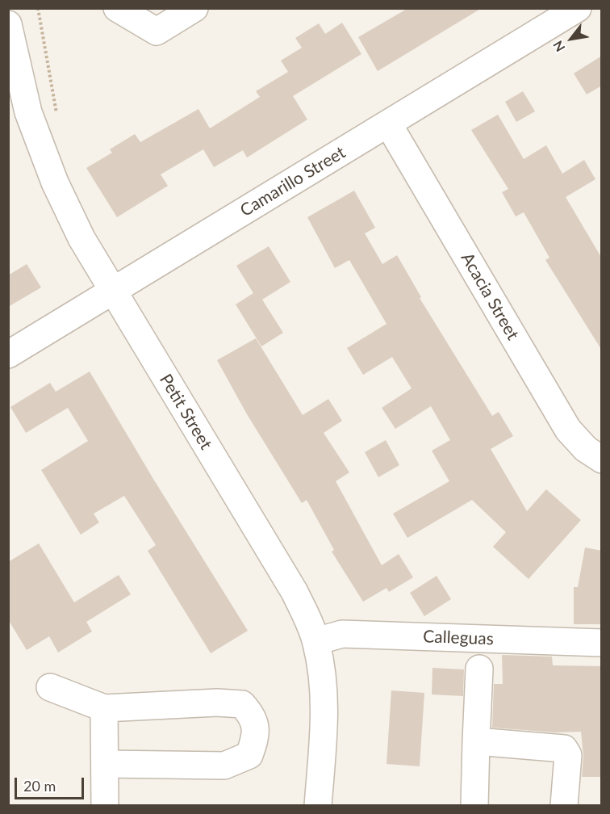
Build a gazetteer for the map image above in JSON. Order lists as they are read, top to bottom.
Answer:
{
  "streets": {
    "street": [
      "Camarillo Street",
      "Acacia Street",
      "Petit Street",
      "Calleguas"
    ]
  },
  "crossings": [
    ["Camarillo Street", "Acacia Street"],
    ["Camarillo Street", "Petit Street"],
    ["Petit Street", "Calleguas"]
  ],
  "scale_bar": "20 m",
  "north": "bottom left"
}
